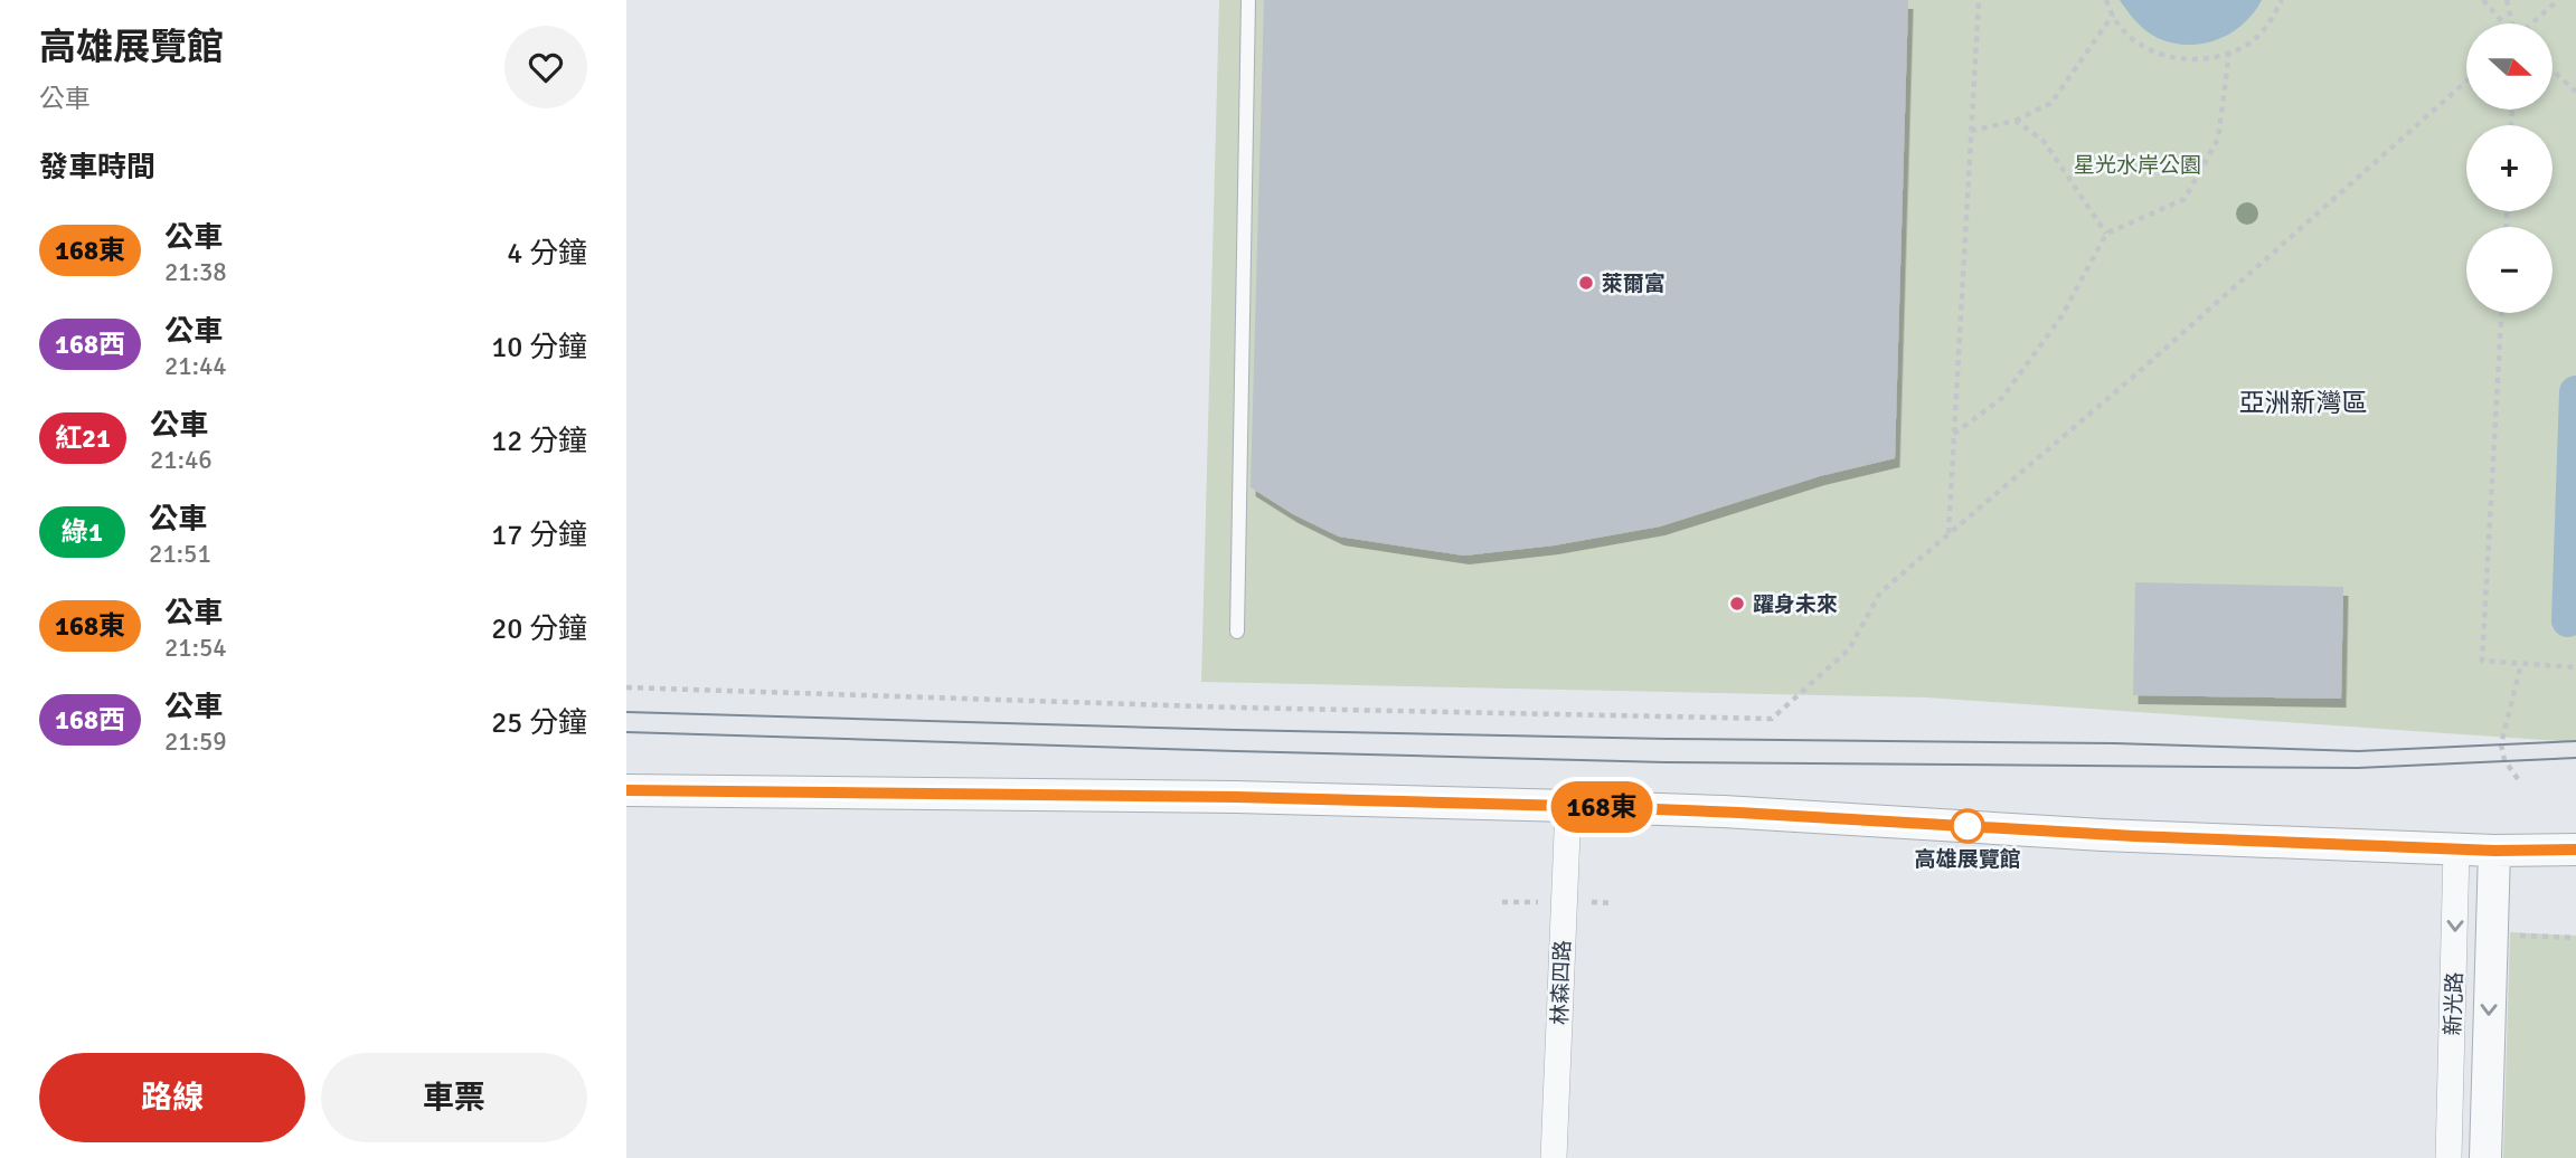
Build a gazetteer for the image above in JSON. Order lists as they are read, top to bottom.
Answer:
{
  "streets": {
    "street": ["林森四路", "新光路"]
  },
  "one_way": ["新光路"],
  "districts": ["亞洲新灣區"],
  "parks": ["星光水岸公園"],
  "places": ["萊爾富", "躍身未來", "高雄展覽館"],
  "lines": ["bus line 168東"],
  "north": "right",
  "page": {
    "heading": [
      ["高雄展覽館", "公車"],
      "發車時間"
    ],
    "on_map": "168東",
    "map_buttons": ["+", "−"],
    "list": [
      {
        "mark": "168東",
        "name": "公車",
        "note": "21:38",
        "value": "4 分鐘"
      },
      {
        "mark": "168西",
        "name": "公車",
        "note": "21:44",
        "value": "10 分鐘"
      },
      {
        "mark": "紅21",
        "name": "公車",
        "note": "21:46",
        "value": "12 分鐘"
      },
      {
        "mark": "綠1",
        "name": "公車",
        "note": "21:51",
        "value": "17 分鐘"
      },
      {
        "mark": "168東",
        "name": "公車",
        "note": "21:54",
        "value": "20 分鐘"
      },
      {
        "mark": "168西",
        "name": "公車",
        "note": "21:59",
        "value": "25 分鐘"
      }
    ],
    "buttons": ["路線", "車票"]
  }
}
